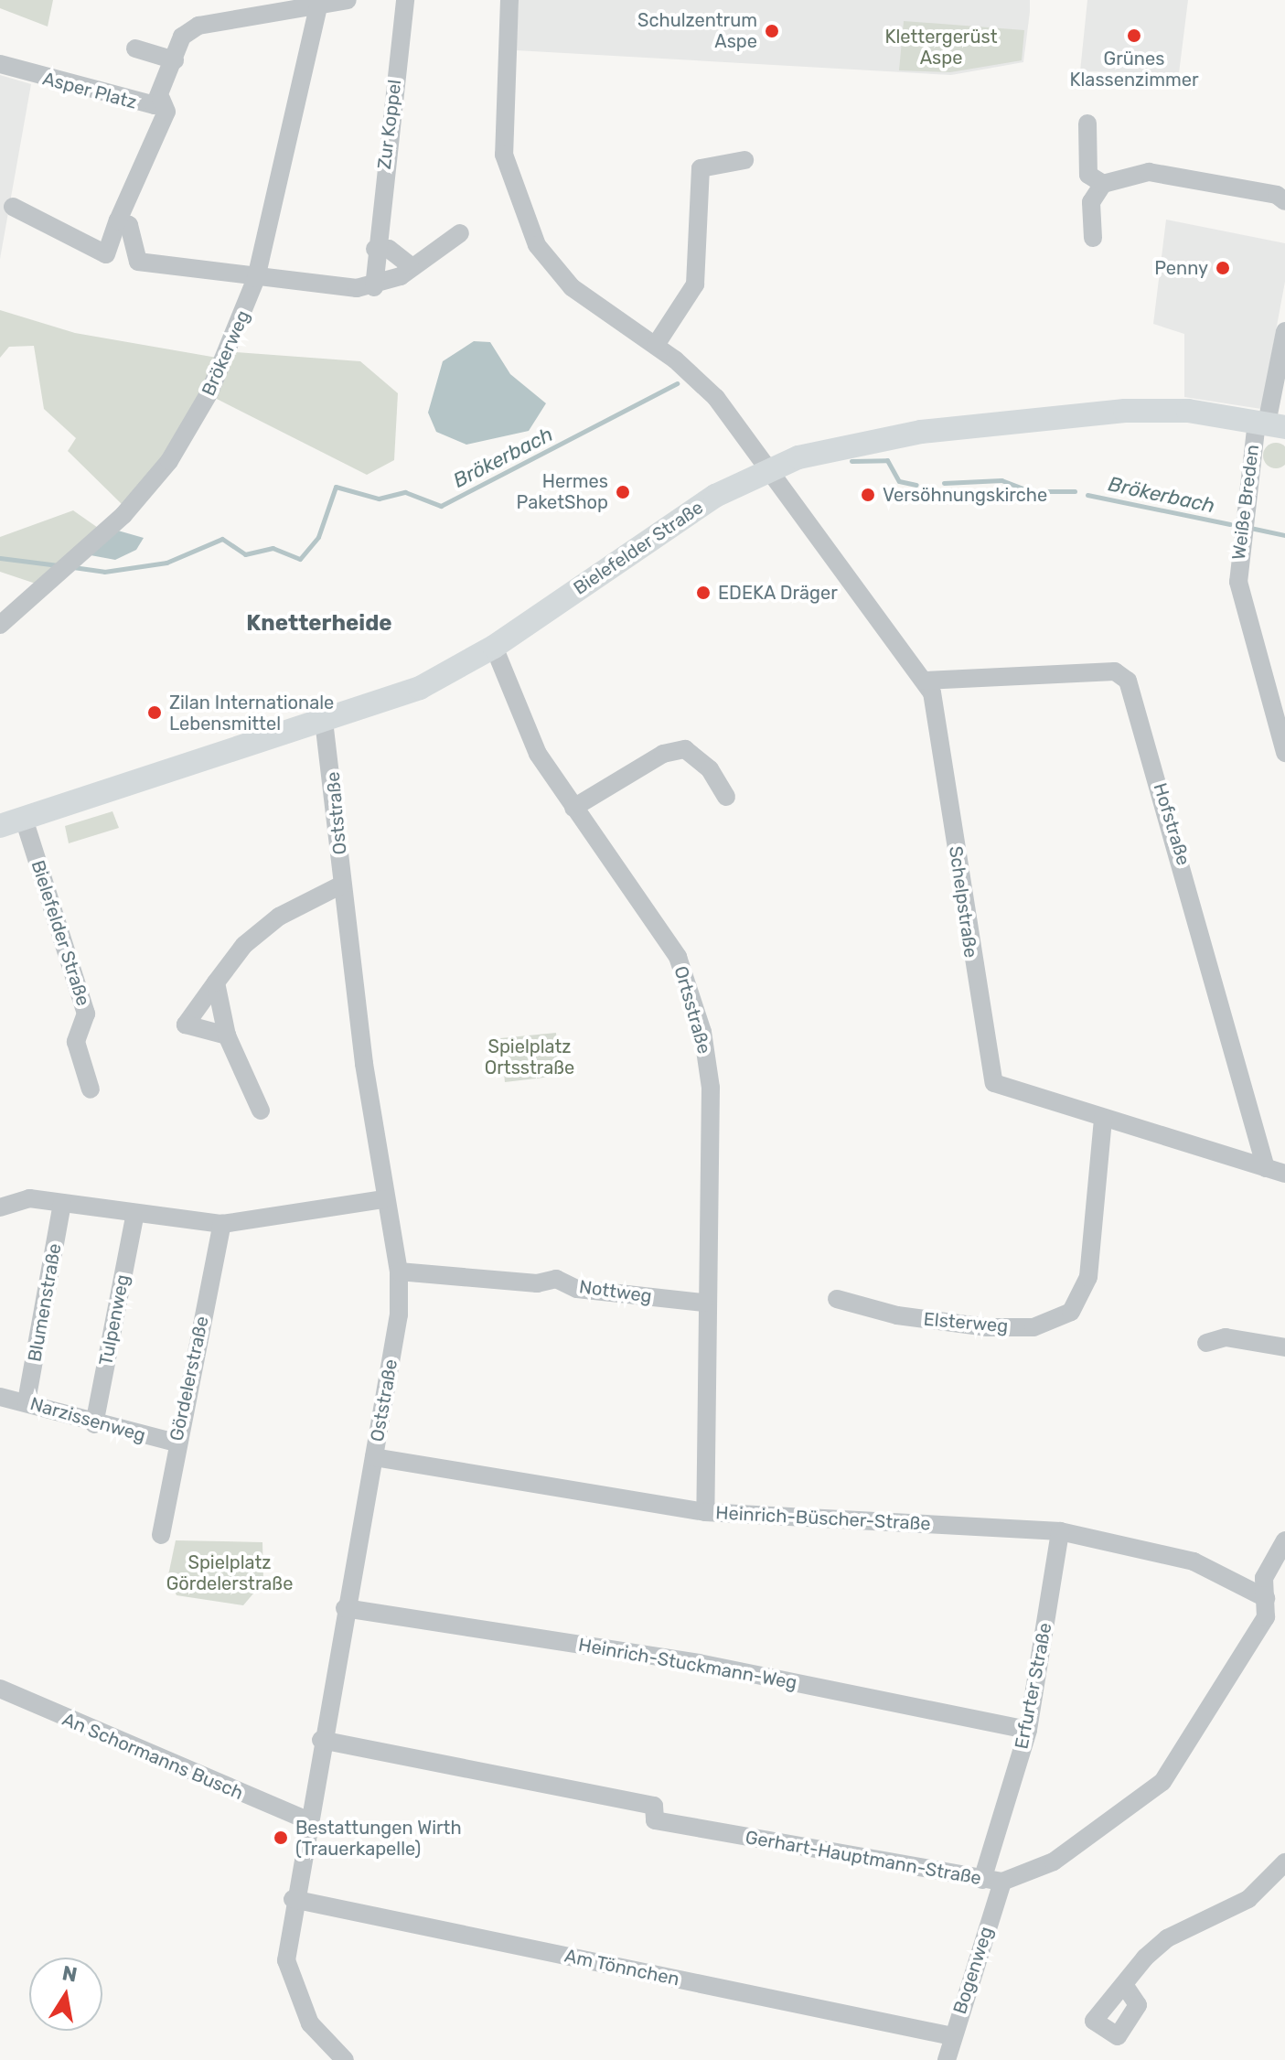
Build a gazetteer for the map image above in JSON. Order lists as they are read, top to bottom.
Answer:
{
  "streets": {
    "main road": ["Bielefelder Straße"],
    "street": [
      "Asper Platz",
      "Zur Koppel",
      "Brökerweg",
      "Weiße Breden",
      "Oststraße",
      "Hofstraße",
      "Schelpstraße",
      "Ortsstraße",
      "Nottweg",
      "Blumenstraße",
      "Tulpenweg",
      "Elsterweg",
      "Gördelerstraße",
      "Narzissenweg",
      "Heinrich-Büscher-Straße",
      "Heinrich-Stuckmann-Weg",
      "Erfurter Straße",
      "An Schormanns Busch",
      "Gerhart-Hauptmann-Straße",
      "Am Tönnchen",
      "Bogenweg"
    ]
  },
  "crossings": [
    ["Asper Platz", "Brökerweg"],
    ["Weiße Breden", "Bielefelder Straße"],
    ["Bielefelder Straße", "Oststraße"],
    ["Bielefelder Straße", "Schelpstraße"],
    ["Bielefelder Straße", "Ortsstraße"],
    ["Oststraße", "Nottweg"],
    ["Oststraße", "Heinrich-Büscher-Straße"],
    ["Oststraße", "Heinrich-Stuckmann-Weg"],
    ["Oststraße", "An Schormanns Busch"],
    ["Oststraße", "Gerhart-Hauptmann-Straße"],
    ["Oststraße", "Am Tönnchen"],
    ["Hofstraße", "Schelpstraße"],
    ["Schelpstraße", "Elsterweg"],
    ["Ortsstraße", "Nottweg"],
    ["Ortsstraße", "Heinrich-Büscher-Straße"],
    ["Blumenstraße", "Narzissenweg"],
    ["Tulpenweg", "Narzissenweg"],
    ["Gördelerstraße", "Narzissenweg"],
    ["Heinrich-Büscher-Straße", "Erfurter Straße"],
    ["Heinrich-Büscher-Straße", "Gerhart-Hauptmann-Straße"],
    ["Heinrich-Stuckmann-Weg", "Erfurter Straße"],
    ["Erfurter Straße", "Gerhart-Hauptmann-Straße"],
    ["Gerhart-Hauptmann-Straße", "Bogenweg"],
    ["Am Tönnchen", "Bogenweg"]
  ],
  "districts": ["Knetterheide"],
  "water": ["Brökerbach"],
  "parks": ["Klettergerüst Aspe", "Spielplatz Ortsstraße", "Spielplatz Gördelerstraße"],
  "places": [
    "Schulzentrum Aspe",
    "Grünes Klassenzimmer",
    "Penny",
    "Hermes PaketShop",
    "Versöhnungskirche",
    "EDEKA Dräger",
    "Zilan Internationale Lebensmittel",
    "Bestattungen Wirth (Trauerkapelle)"
  ],
  "north": "top"
}
